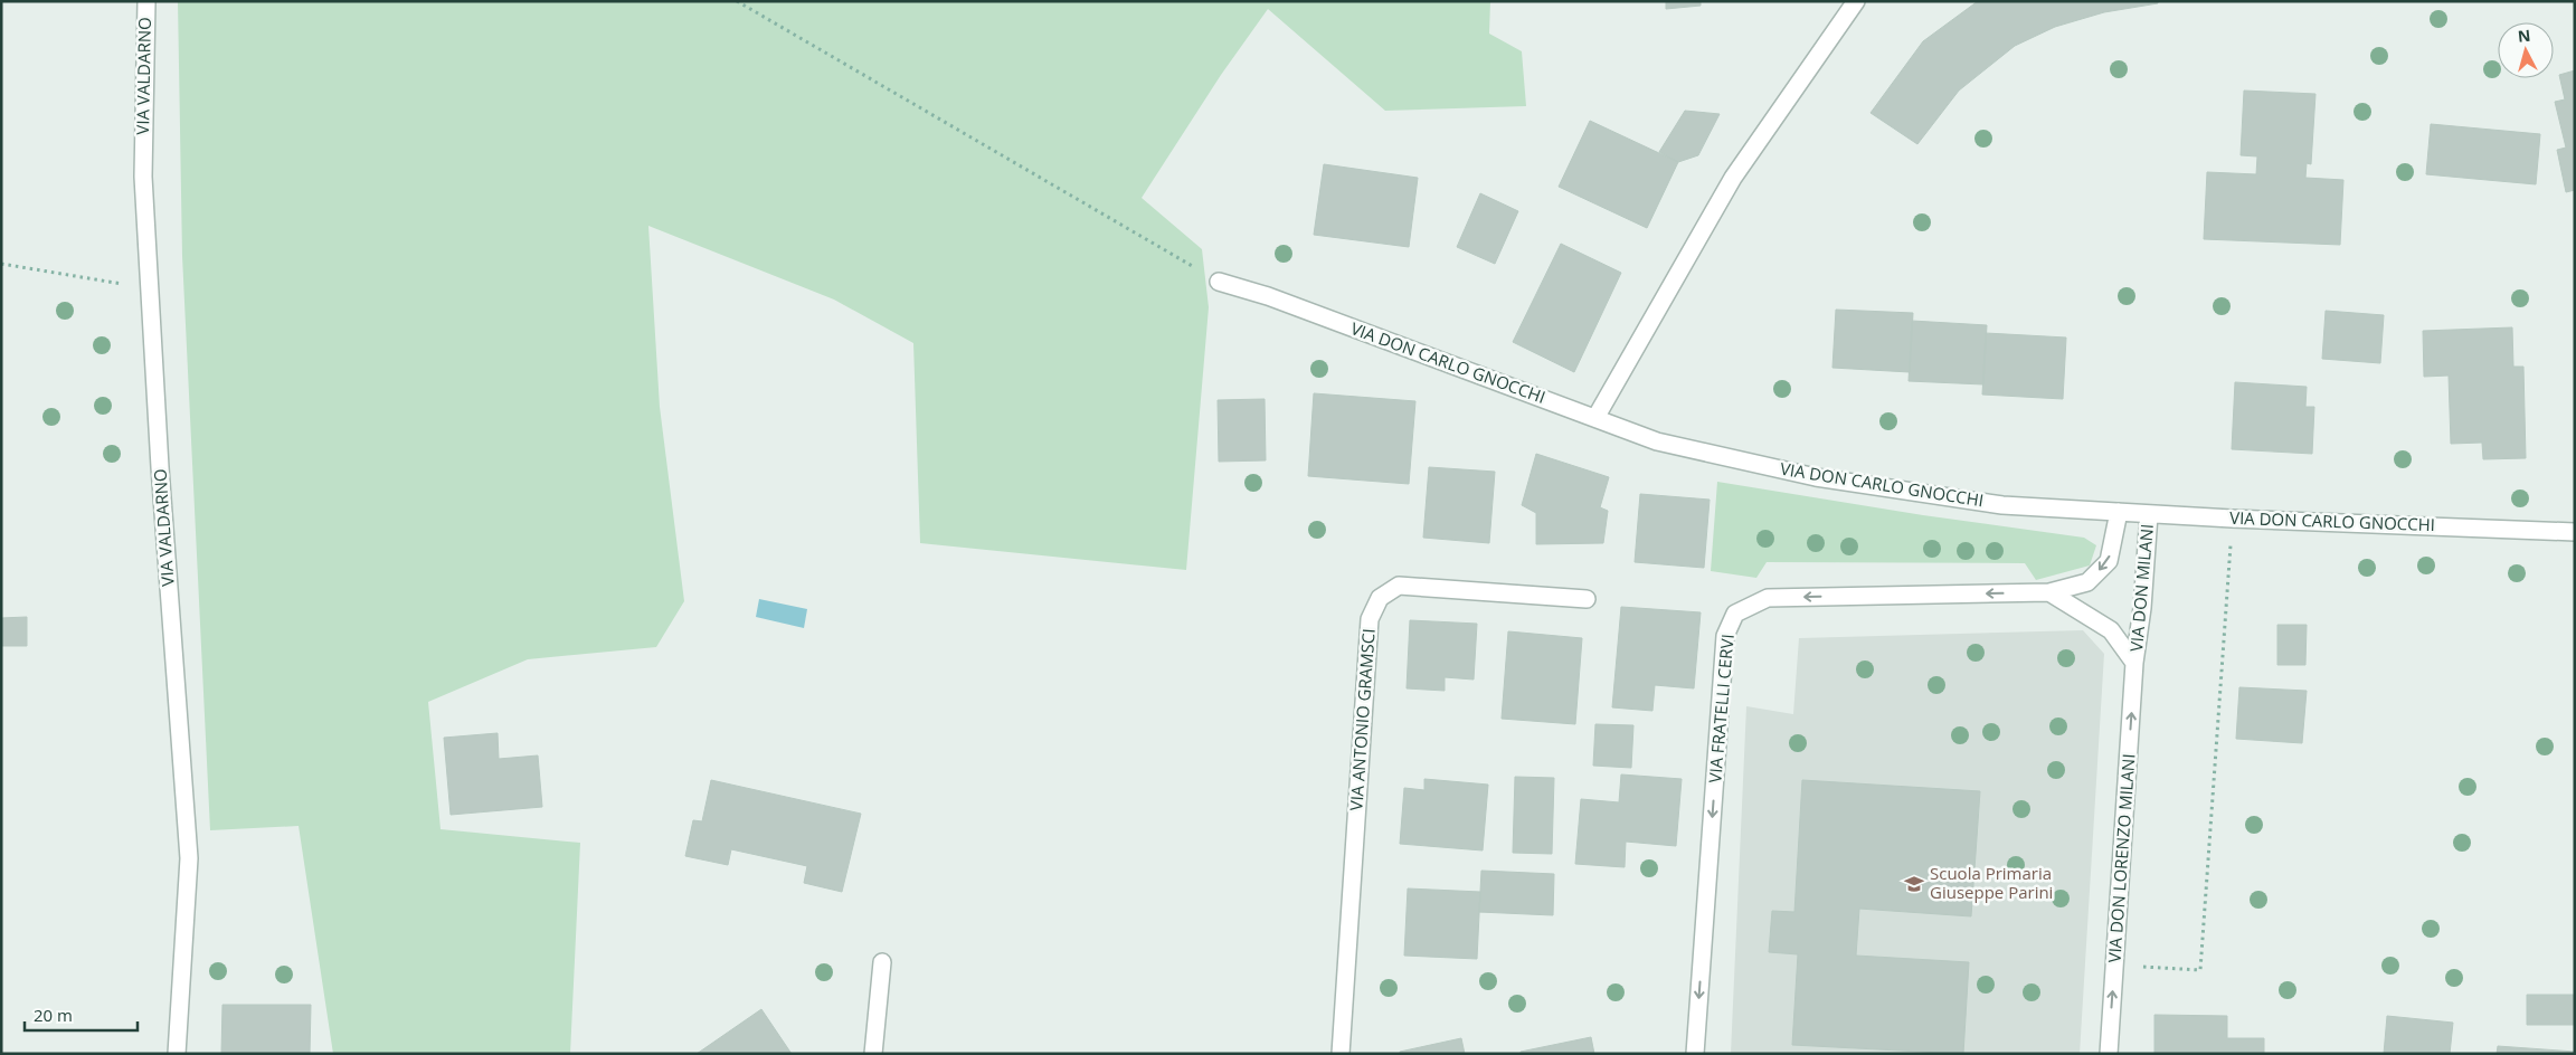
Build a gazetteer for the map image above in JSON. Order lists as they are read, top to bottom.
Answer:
{
  "streets": {
    "street": [
      "VIA VALDARNO",
      "VIA DON CARLO GNOCCHI",
      "VIA DON MILANI",
      "VIA FRATELLI CERVI",
      "VIA ANTONIO GRAMSCI",
      "VIA DON LORENZO MILANI"
    ]
  },
  "crossings": [
    ["VIA DON CARLO GNOCCHI", "VIA DON MILANI"],
    ["VIA DON CARLO GNOCCHI", "VIA FRATELLI CERVI"],
    ["VIA DON MILANI", "VIA DON LORENZO MILANI"]
  ],
  "one_way": ["VIA DON LORENZO MILANI"],
  "places": {
    "school or university": ["Scuola Primaria Giuseppe Parini"]
  },
  "scale_bar": "20 m",
  "north": "top"
}
